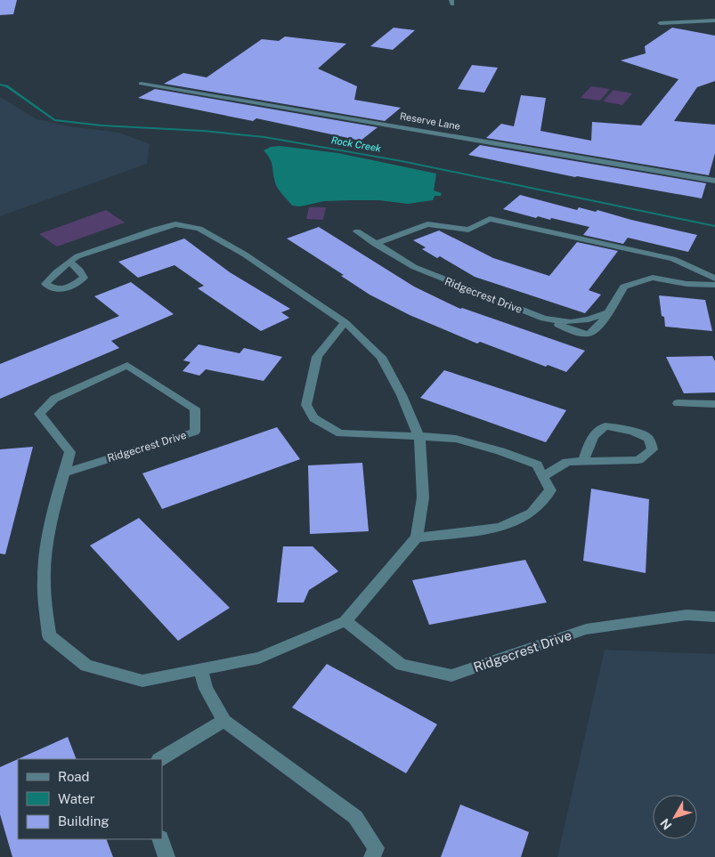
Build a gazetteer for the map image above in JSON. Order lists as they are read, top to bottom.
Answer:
{
  "streets": {
    "street": ["Reserve Lane", "Ridgecrest Drive"]
  },
  "water": ["Rock Creek"],
  "legend": ["Road", "Water", "Building"],
  "north": "bottom left"
}
